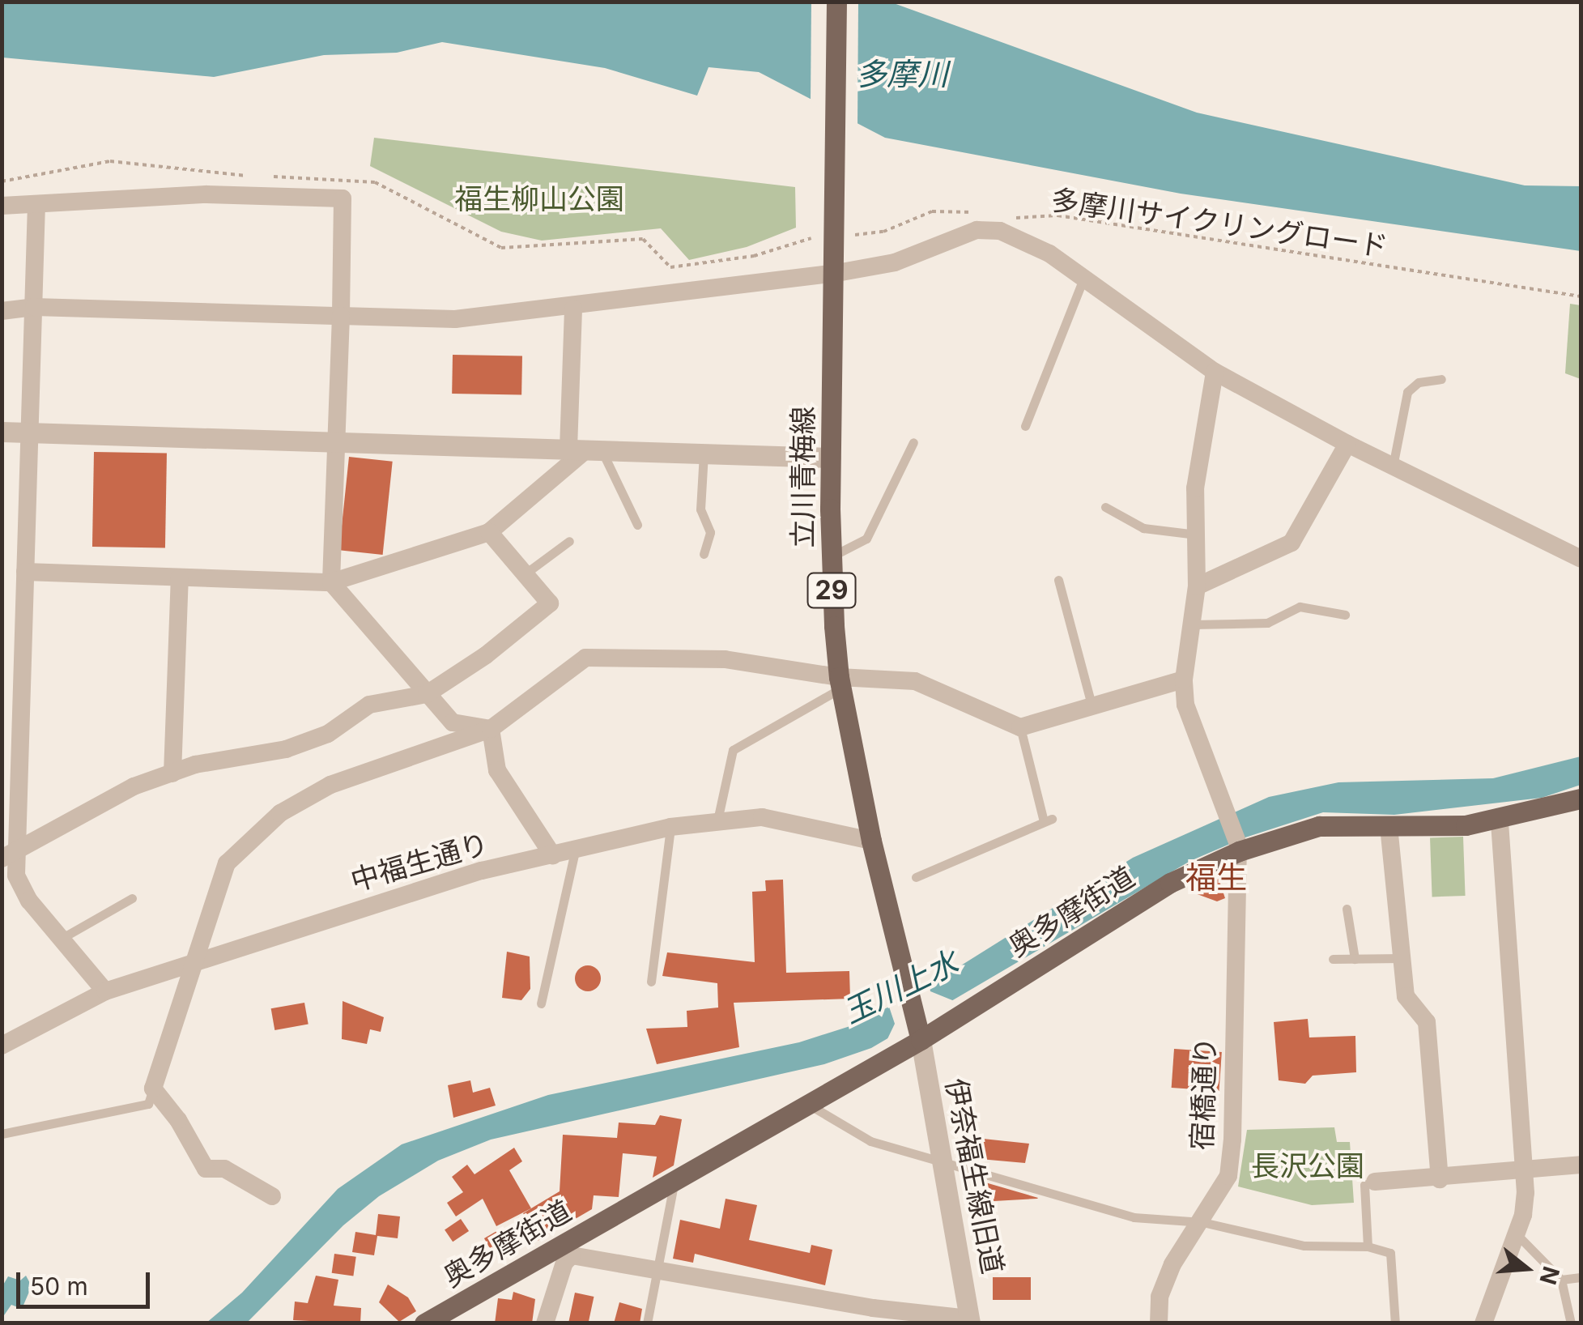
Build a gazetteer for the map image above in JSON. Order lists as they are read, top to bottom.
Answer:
{
  "streets": {
    "main road": ["立川青梅線", "29", "奥多摩街道"],
    "street": ["中福生通り", "宿橋通り", "伊奈福生線旧道"],
    "path": ["多摩川サイクリングロード"]
  },
  "crossings": [
    ["立川青梅線", "中福生通り"],
    ["立川青梅線", "奥多摩街道"],
    ["立川青梅線", "伊奈福生線旧道"],
    ["奥多摩街道", "宿橋通り"],
    ["奥多摩街道", "伊奈福生線旧道"]
  ],
  "districts": ["福生"],
  "water": ["多摩川", "玉川上水"],
  "parks": ["福生柳山公園", "長沢公園"],
  "scale_bar": "50 m",
  "north": "right"
}
